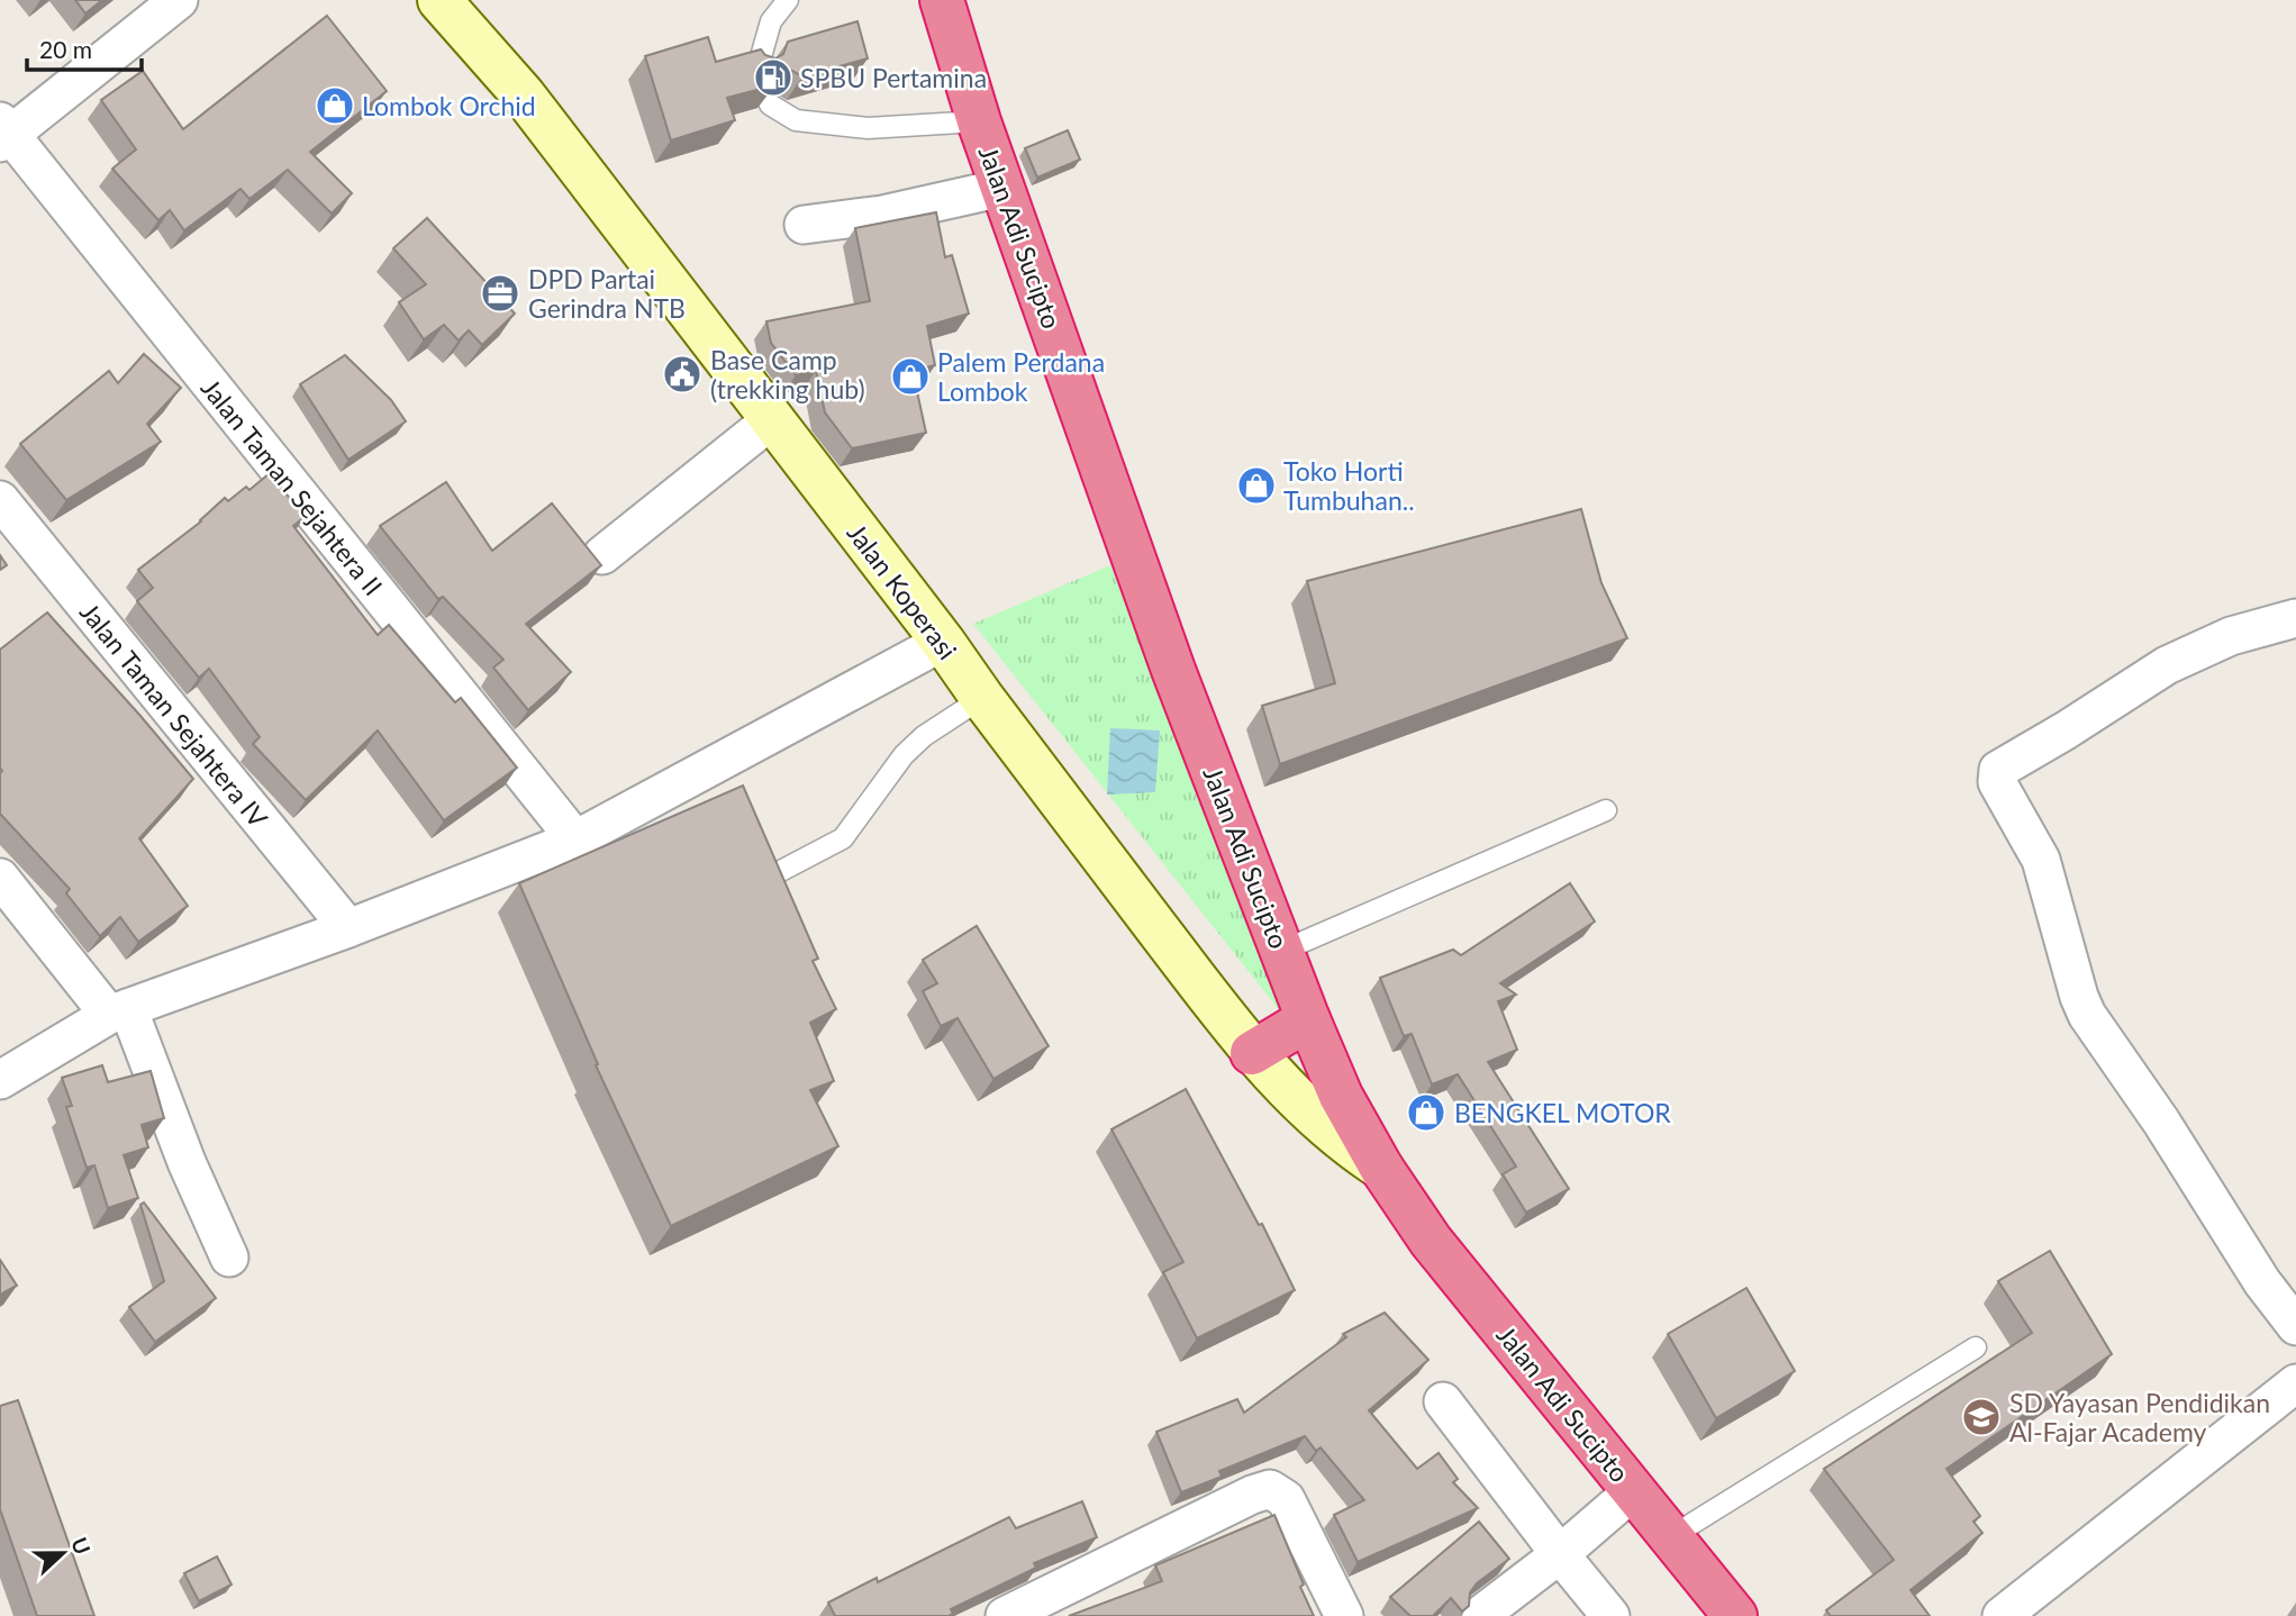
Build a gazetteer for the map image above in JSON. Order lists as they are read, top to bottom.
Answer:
{
  "streets": {
    "highway": ["Jalan Adi Sucipto"],
    "street": ["Jalan Taman Sejahtera II", "Jalan Koperasi", "Jalan Taman Sejahtera IV"]
  },
  "crossings": [
    ["Jalan Adi Sucipto", "Jalan Koperasi"]
  ],
  "places": {
    "fuel station": ["SPBU Pertamina"],
    "shop": [
      "Lombok Orchid",
      "Palem Perdana Lombok",
      "Toko Horti Tumbuhan..",
      "BENGKEL MOTOR"
    ],
    "office": ["DPD Partai Gerindra NTB"],
    "public building": ["Base Camp (trekking hub)"],
    "school or university": ["SD Yayasan Pendidikan Al-Fajar Academy"]
  },
  "scale_bar": "20 m",
  "north": "right"
}
